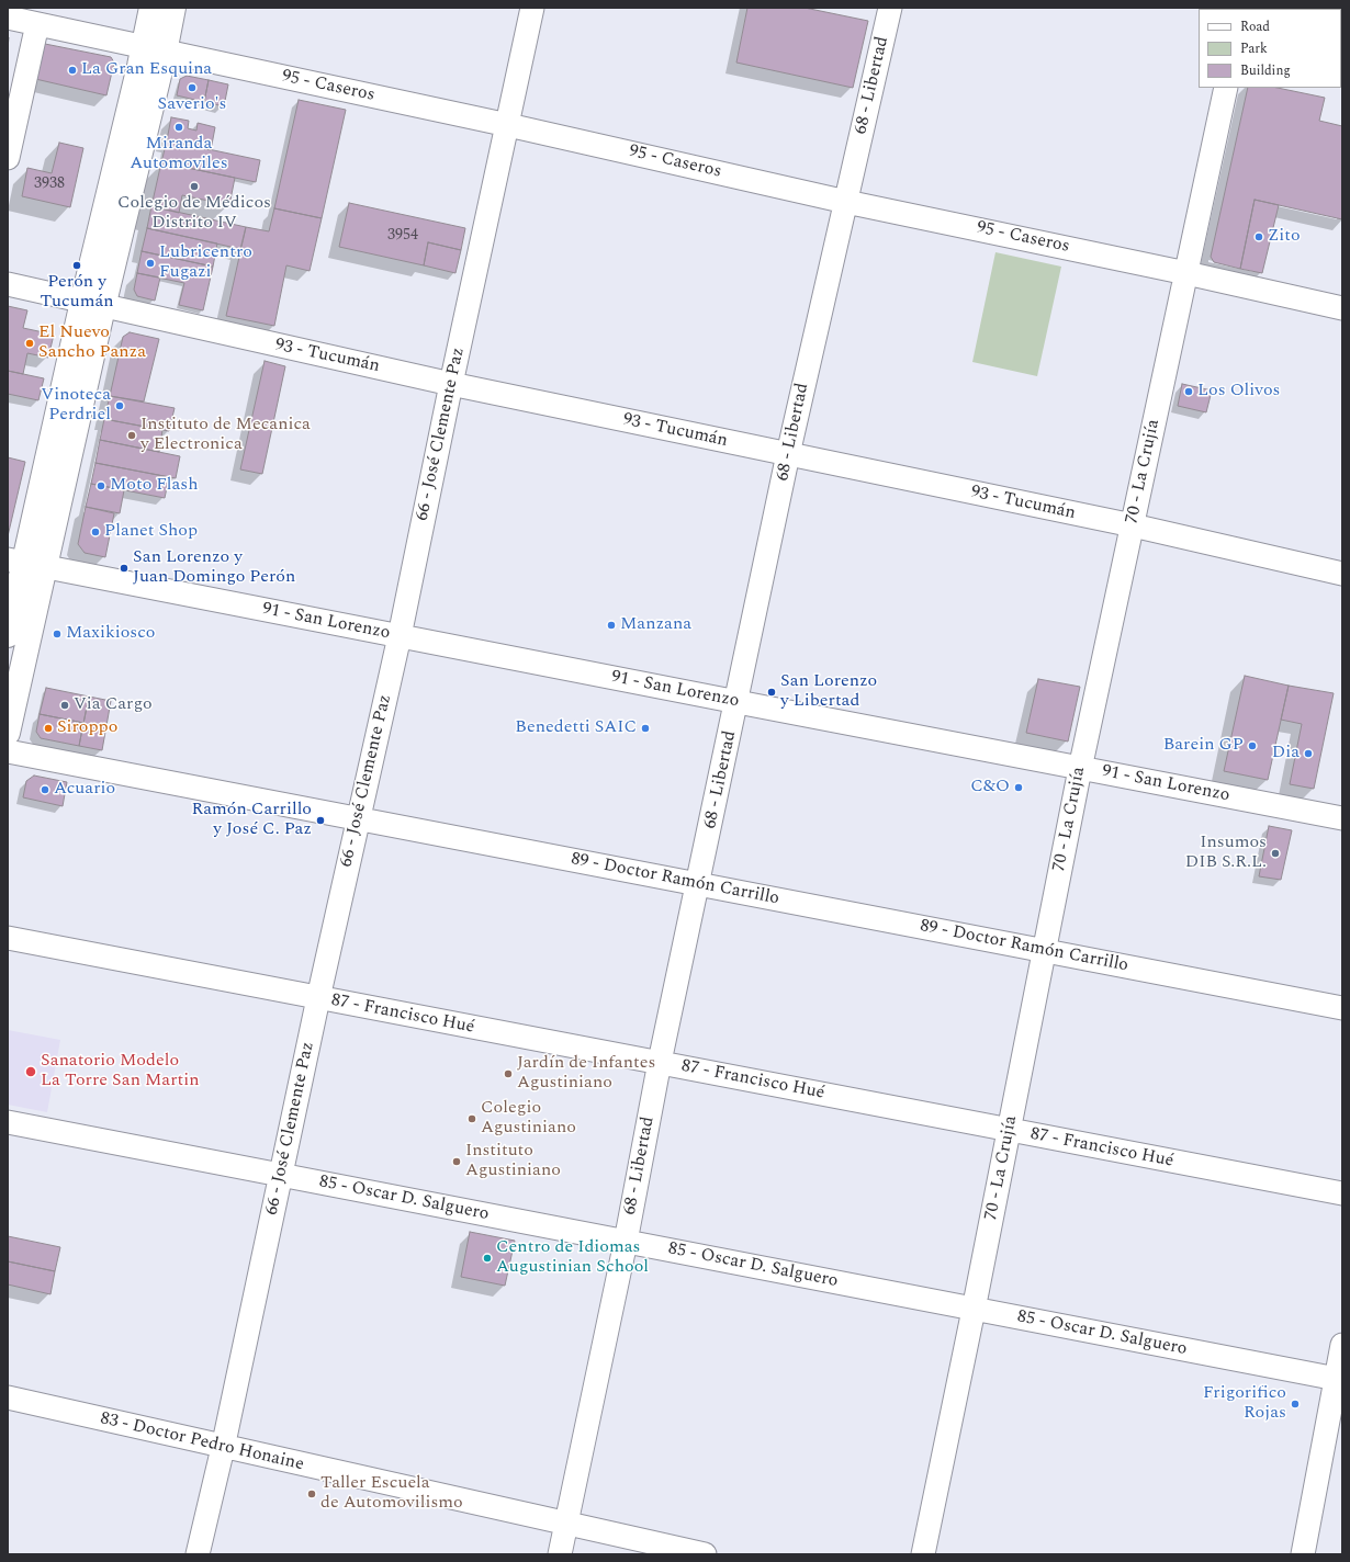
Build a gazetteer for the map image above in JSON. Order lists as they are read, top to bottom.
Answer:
{
  "streets": {
    "street": [
      "68 - Libertad",
      "95 - Caseros",
      "93 - Tucumán",
      "66 - José Clemente Paz",
      "70 - La Crujía",
      "91 - San Lorenzo",
      "89 - Doctor Ramón Carrillo",
      "87 - Francisco Hué",
      "85 - Oscar D. Salguero",
      "83 - Doctor Pedro Honaine"
    ]
  },
  "crossings": [
    ["68 - Libertad", "95 - Caseros"],
    ["68 - Libertad", "93 - Tucumán"],
    ["68 - Libertad", "91 - San Lorenzo"],
    ["68 - Libertad", "89 - Doctor Ramón Carrillo"],
    ["68 - Libertad", "87 - Francisco Hué"],
    ["68 - Libertad", "85 - Oscar D. Salguero"],
    ["68 - Libertad", "83 - Doctor Pedro Honaine"],
    ["95 - Caseros", "66 - José Clemente Paz"],
    ["95 - Caseros", "70 - La Crujía"],
    ["93 - Tucumán", "66 - José Clemente Paz"],
    ["93 - Tucumán", "70 - La Crujía"],
    ["66 - José Clemente Paz", "91 - San Lorenzo"],
    ["66 - José Clemente Paz", "89 - Doctor Ramón Carrillo"],
    ["66 - José Clemente Paz", "87 - Francisco Hué"],
    ["66 - José Clemente Paz", "85 - Oscar D. Salguero"],
    ["66 - José Clemente Paz", "83 - Doctor Pedro Honaine"],
    ["70 - La Crujía", "91 - San Lorenzo"],
    ["70 - La Crujía", "89 - Doctor Ramón Carrillo"],
    ["70 - La Crujía", "87 - Francisco Hué"],
    ["70 - La Crujía", "85 - Oscar D. Salguero"]
  ],
  "places": [
    "La Gran Esquina",
    "Saverio's",
    "Miranda Automoviles",
    "Colegio de Médicos Distrito IV",
    "Zito",
    "Lubricentro Fugazi",
    "Perón y Tucumán",
    "El Nuevo Sancho Panza",
    "Los Olivos",
    "Vinoteca Perdriel",
    "Instituto de Mecanica y Electronica",
    "Moto Flash",
    "Planet Shop",
    "San Lorenzo y Juan Domingo Perón",
    "Manzana",
    "Maxikiosco",
    "San Lorenzo y Libertad",
    "Via Cargo",
    "Siroppo",
    "Benedetti SAIC",
    "Barein GP",
    "Dia",
    "C&O",
    "Acuario",
    "Ramón Carrillo y José C. Paz",
    "Insumos DIB S.R.L.",
    "Sanatorio Modelo La Torre San Martin",
    "Jardín de Infantes Agustiniano",
    "Colegio Agustiniano",
    "Instituto Agustiniano",
    "Centro de Idiomas Augustinian School",
    "Frigorifico Rojas",
    "Taller Escuela de Automovilismo"
  ],
  "house_numbers": ["3938", "3954"],
  "legend": ["Road", "Park", "Building"]
}
